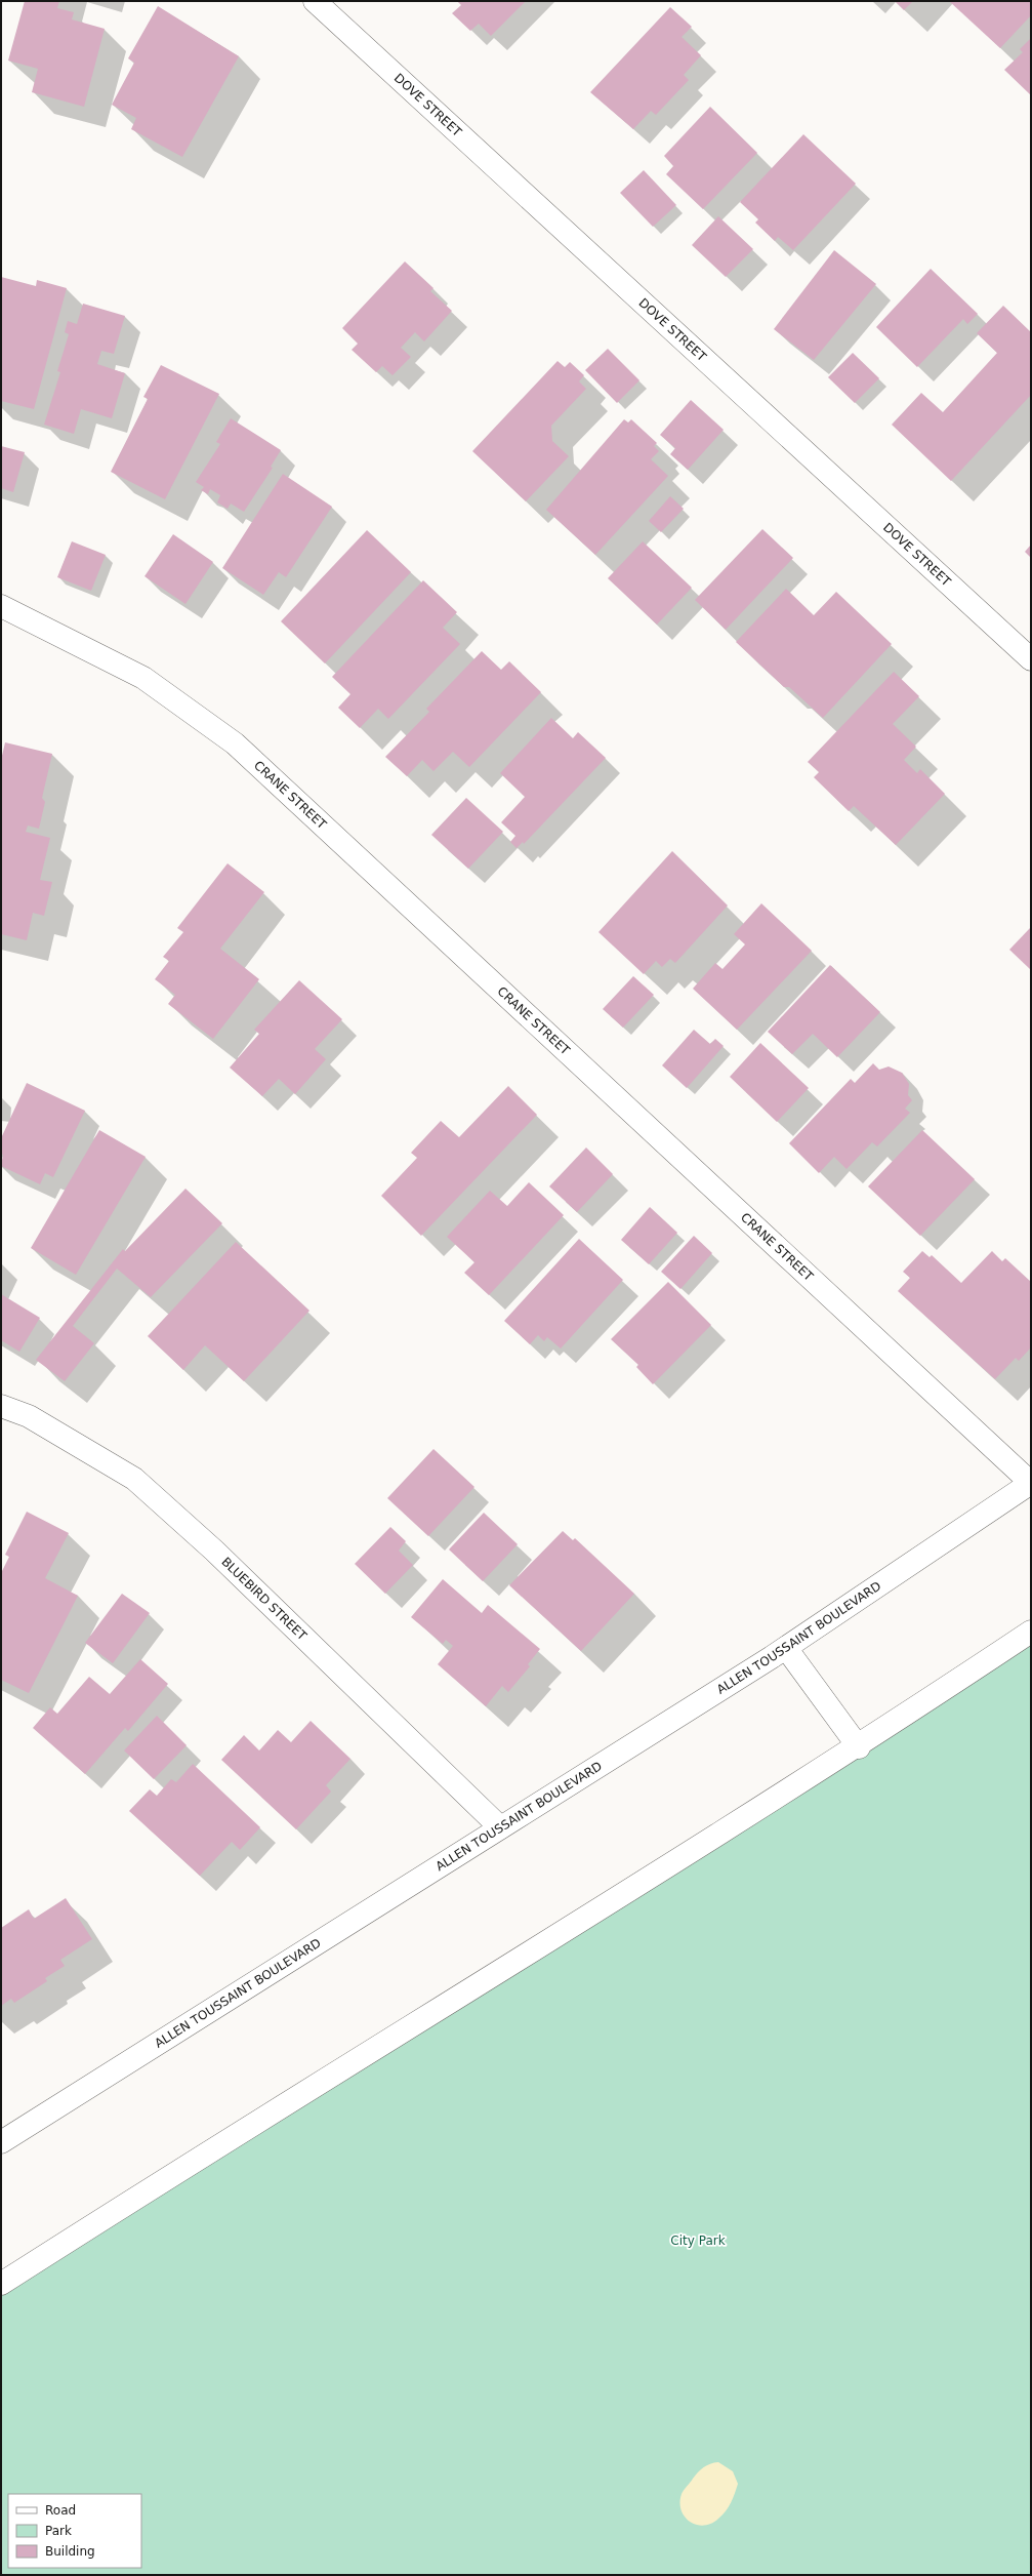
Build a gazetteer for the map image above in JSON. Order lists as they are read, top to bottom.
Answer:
{
  "streets": {
    "street": [
      "DOVE STREET",
      "CRANE STREET",
      "BLUEBIRD STREET",
      "ALLEN TOUSSAINT BOULEVARD"
    ]
  },
  "crossings": [
    ["CRANE STREET", "ALLEN TOUSSAINT BOULEVARD"],
    ["BLUEBIRD STREET", "ALLEN TOUSSAINT BOULEVARD"]
  ],
  "parks": ["City Park"],
  "legend": ["Road", "Park", "Building"]
}
